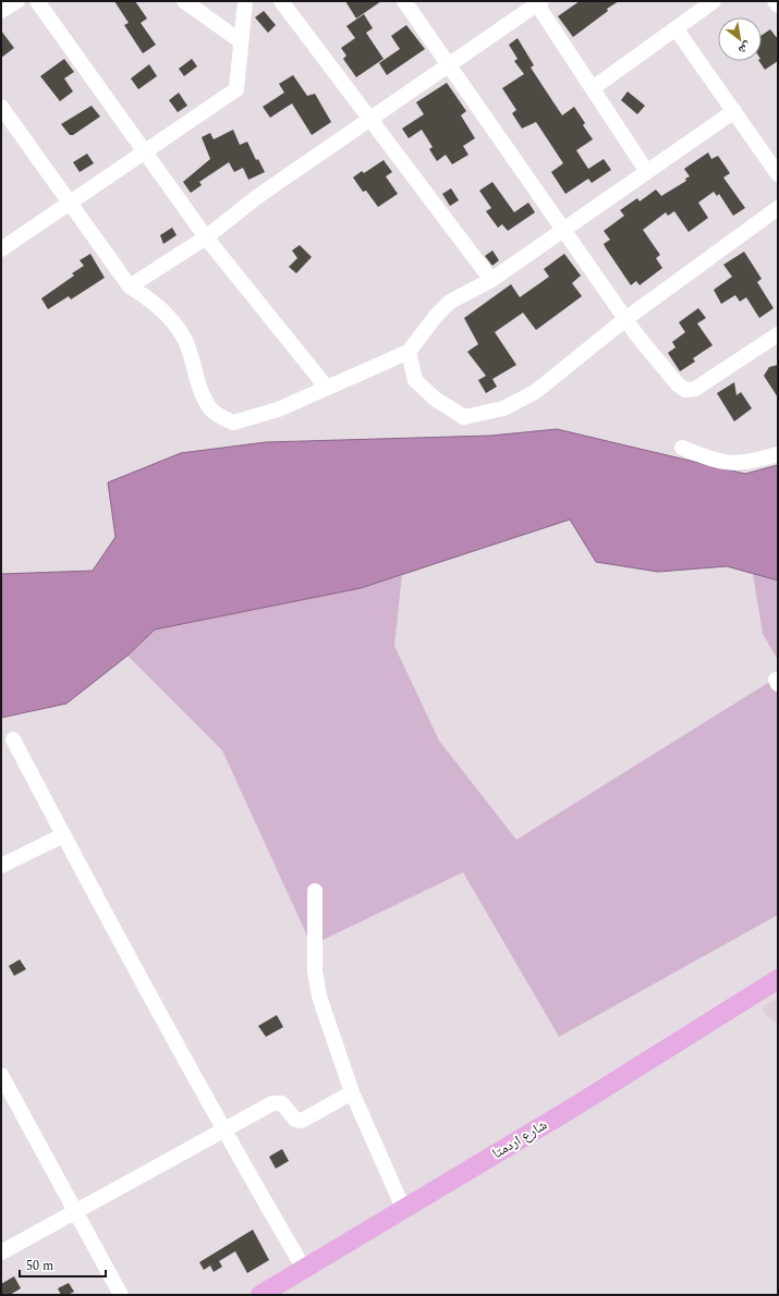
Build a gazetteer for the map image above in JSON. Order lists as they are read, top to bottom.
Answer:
{
  "streets": {
    "main road": ["شارع اردمتا"]
  },
  "scale_bar": "50 m",
  "north": "bottom right"
}
